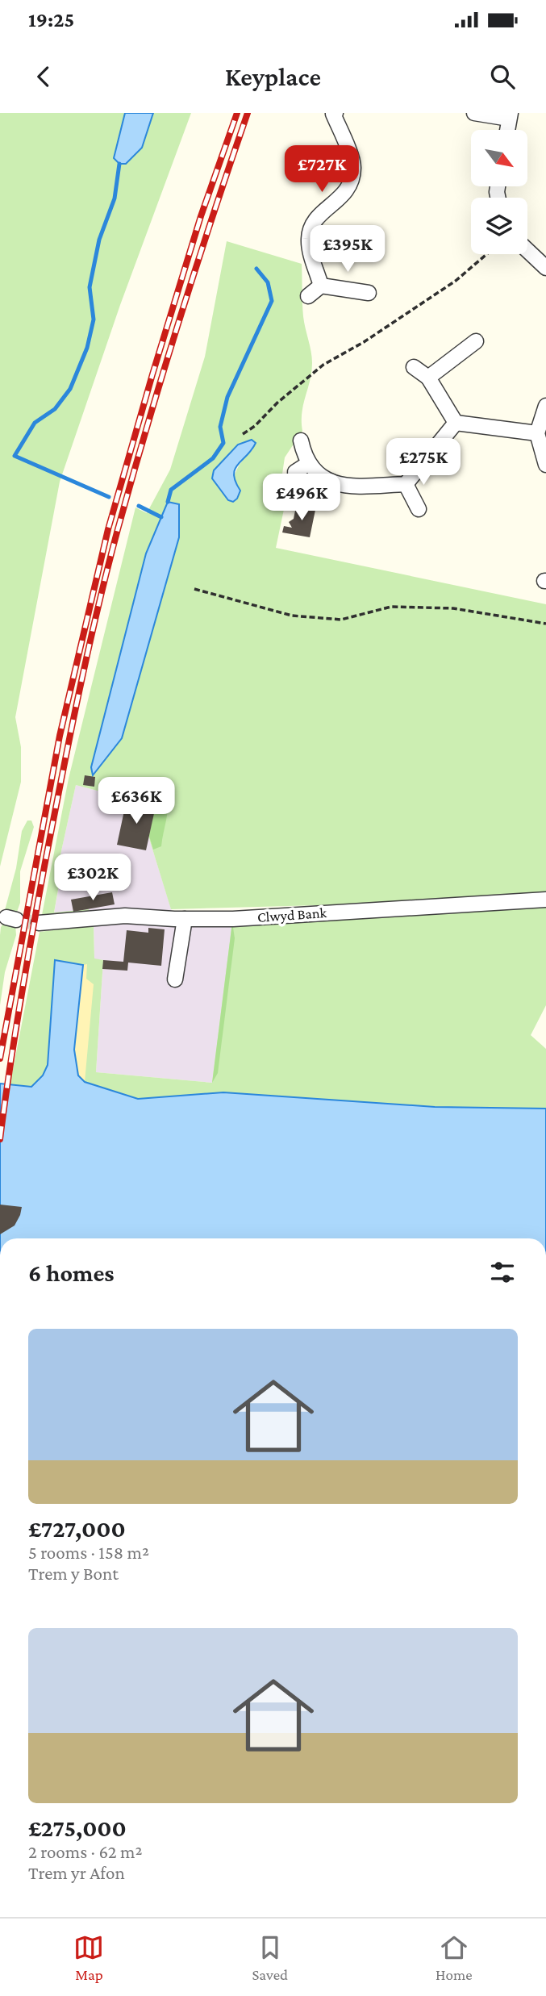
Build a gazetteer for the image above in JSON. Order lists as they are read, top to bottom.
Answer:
{
  "streets": {
    "street": ["Clwyd Bank"]
  },
  "north": "bottom right",
  "page": {
    "status": "19:25",
    "header": "Keyplace",
    "price": [
      "£727K",
      "£395K",
      "£275K",
      "£496K",
      "£636K",
      "£302K"
    ],
    "heading": "6 homes",
    "list": [
      {
        "name": "£727,000",
        "note": "5 rooms · 158 m² · Trem y Bont"
      },
      {
        "name": "£275,000",
        "note": "2 rooms · 62 m² · Trem yr Afon"
      }
    ],
    "tabs": ["Map", "Saved", "Home"]
  }
}
